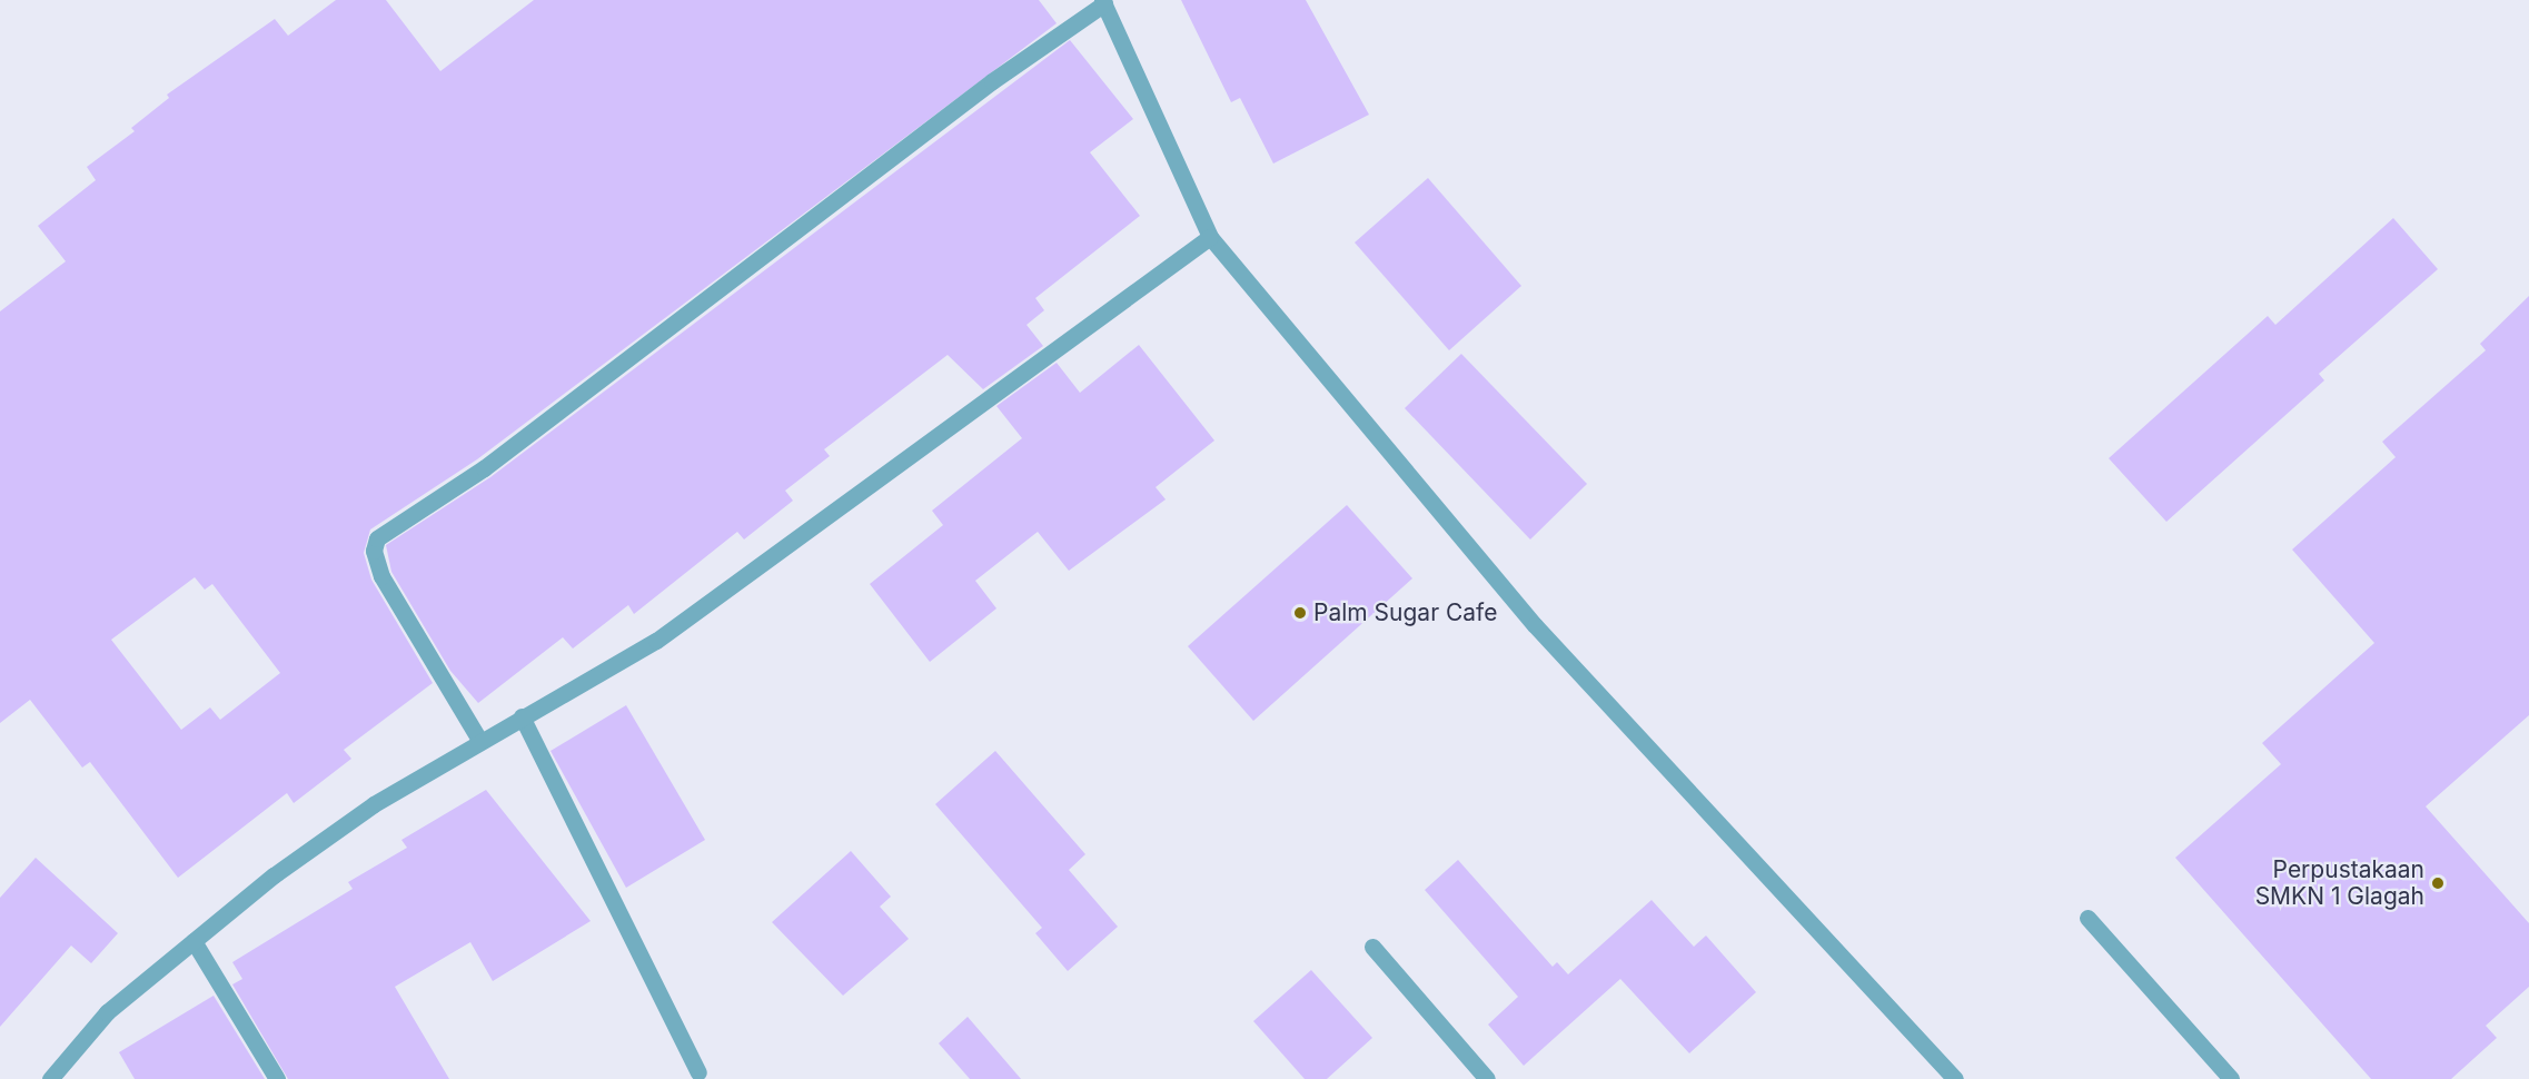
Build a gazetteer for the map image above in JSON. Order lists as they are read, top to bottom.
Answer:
{
  "places": ["Palm Sugar Cafe", "Perpustakaan SMKN 1 Glagah"]
}
